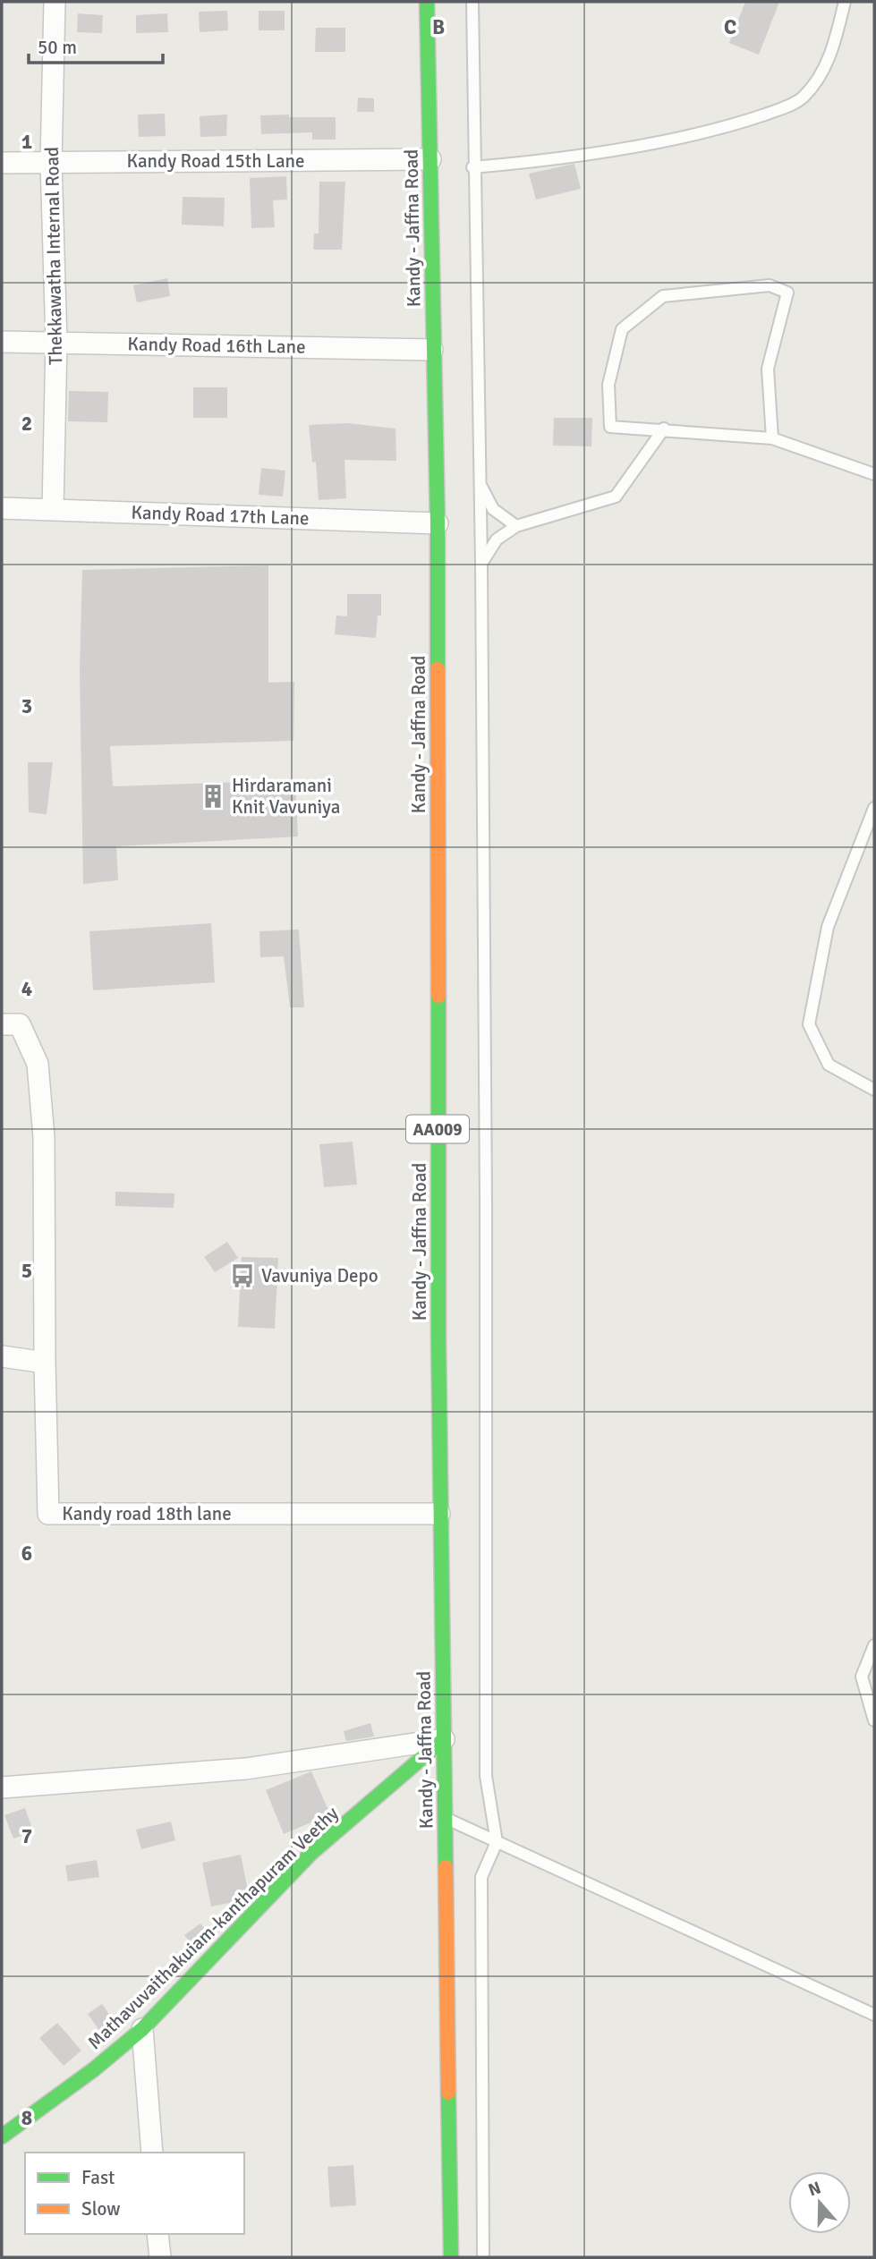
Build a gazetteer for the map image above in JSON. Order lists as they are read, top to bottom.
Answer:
{
  "streets": {
    "main road": ["Kandy - Jaffna Road", "AA009", "Mathavuvaithakuiam-kanthapuram Veethy"],
    "street": [
      "Kandy Road 15th Lane",
      "Thekkawatha Internal Road",
      "Kandy Road 16th Lane",
      "Kandy Road 17th Lane",
      "Kandy road 18th lane"
    ]
  },
  "crossings": [
    ["Kandy Road 15th Lane", "Kandy - Jaffna Road"],
    ["Kandy Road 15th Lane", "Thekkawatha Internal Road"],
    ["Kandy - Jaffna Road", "Kandy Road 16th Lane"],
    ["Kandy - Jaffna Road", "Kandy Road 17th Lane"],
    ["Kandy - Jaffna Road", "Kandy road 18th lane"],
    ["Kandy - Jaffna Road", "Mathavuvaithakuiam-kanthapuram Veethy"],
    ["Thekkawatha Internal Road", "Kandy Road 16th Lane"],
    ["Thekkawatha Internal Road", "Kandy Road 17th Lane"]
  ],
  "places": {
    "building": ["Hirdaramani Knit Vavuniya"],
    "bus stop": ["Vavuniya Depo"]
  },
  "legend": ["Fast", "Slow"],
  "scale_bar": "50 m",
  "north": "top",
  "grid": {
    "columns": ["B", "C"],
    "rows": [
      "1",
      "2",
      "3",
      "4",
      "5",
      "6",
      "7",
      "8"
    ]
  }
}
